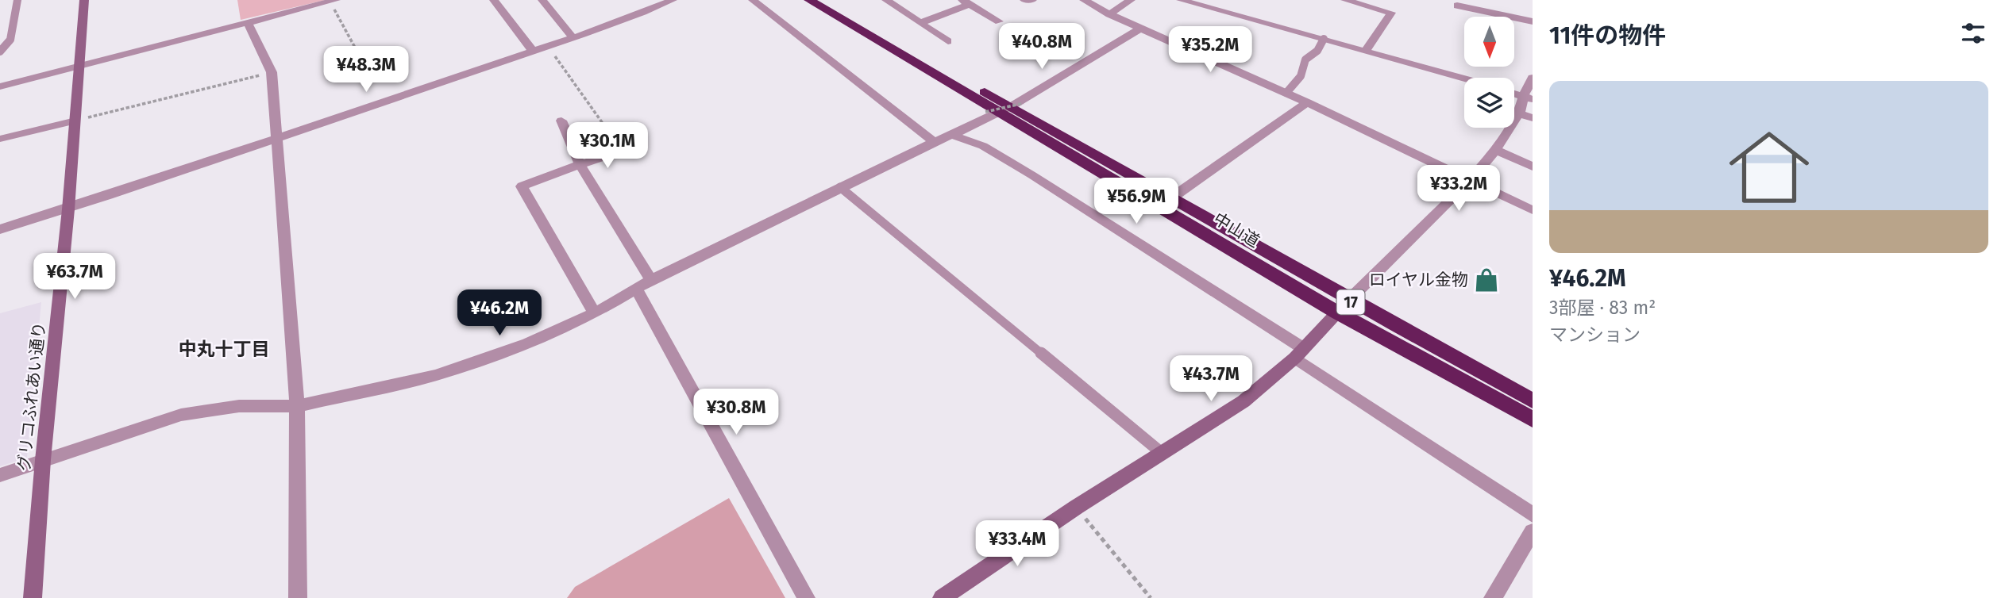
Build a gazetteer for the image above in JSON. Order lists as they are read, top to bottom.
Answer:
{
  "streets": {
    "highway": ["中山道", "17"],
    "street": ["グリコふれあい通り"]
  },
  "districts": ["中丸十丁目"],
  "places": {
    "shop": ["ロイヤル金物"]
  },
  "north": "bottom",
  "page": {
    "heading": "11件の物件",
    "price": [
      "¥40.8M",
      "¥35.2M",
      "¥48.3M",
      "¥30.1M",
      "¥33.2M",
      "¥56.9M",
      "¥63.7M",
      "¥46.2M",
      "¥43.7M",
      "¥30.8M",
      "¥33.4M"
    ],
    "list": [
      {
        "name": "¥46.2M",
        "note": "3部屋 · 83 m² · マンション"
      }
    ]
  }
}
